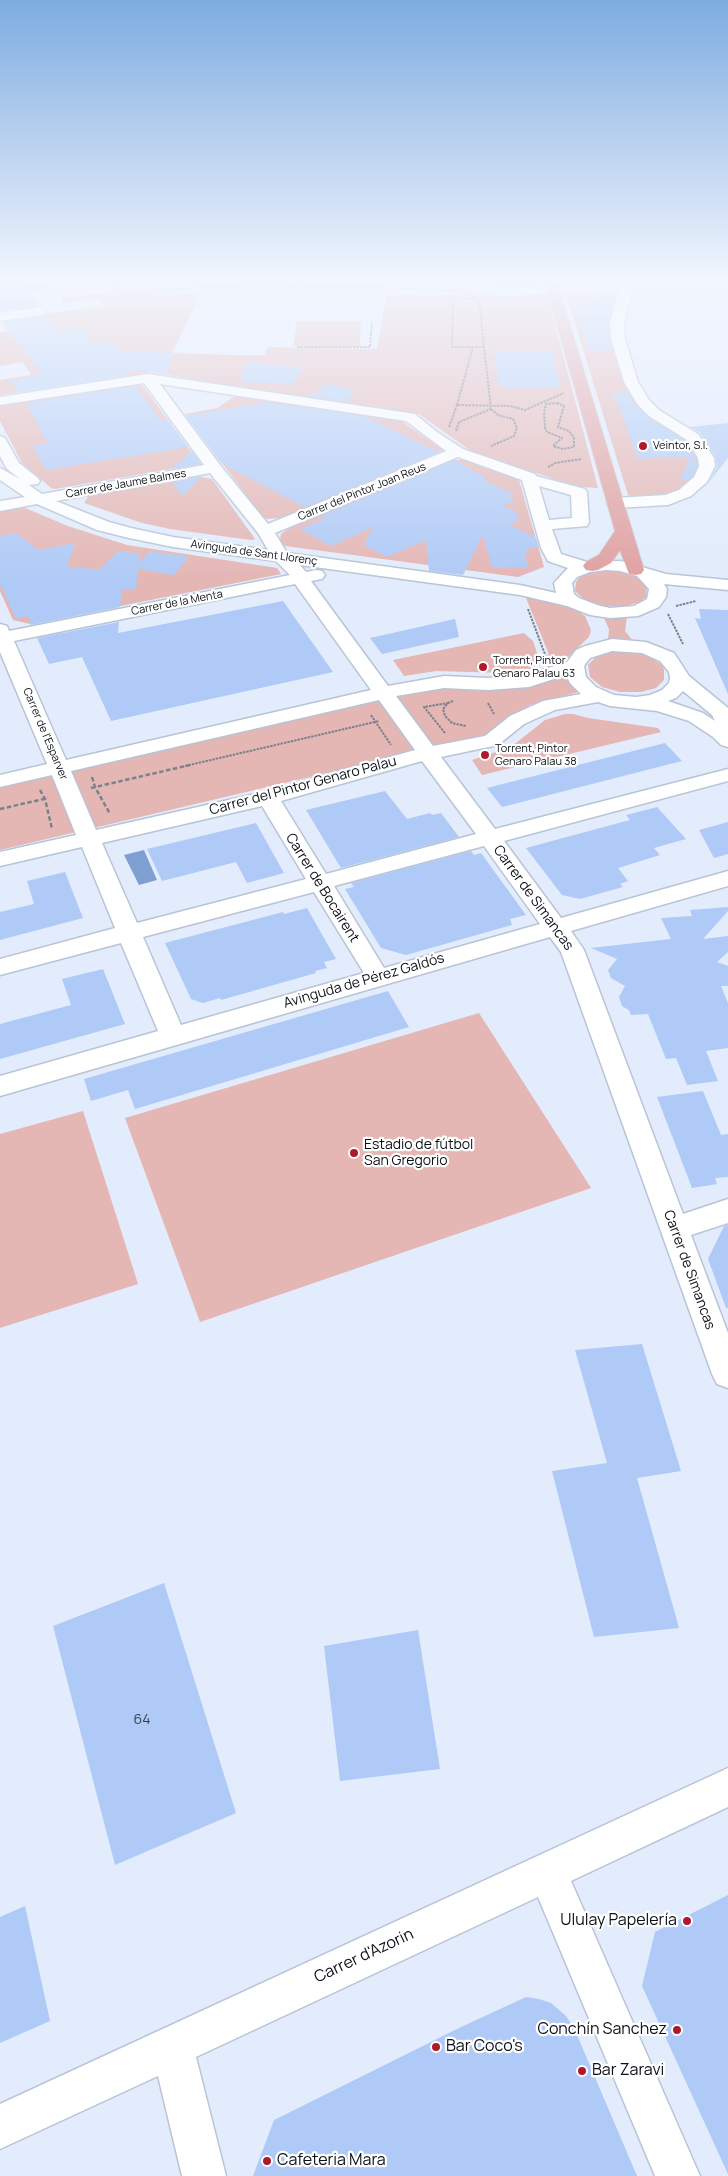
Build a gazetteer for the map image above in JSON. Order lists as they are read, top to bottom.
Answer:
{
  "streets": {
    "street": [
      "Carrer de Jaume Balmes",
      "Carrer del Pintor Joan Reus",
      "Avinguda de Sant Llorenç",
      "Carrer de la Menta",
      "Carrer de l'Esparver",
      "Carrer del Pintor Genaro Palau",
      "Carrer de Bocairent",
      "Carrer de Simancas",
      "Avinguda de Pérez Galdós",
      "Carrer d'Azorin"
    ]
  },
  "crossings": [
    ["Carrer de Jaume Balmes", "Avinguda de Sant Llorenç"],
    ["Carrer de Jaume Balmes", "Carrer de Simancas"],
    ["Carrer del Pintor Joan Reus", "Carrer de Simancas"],
    ["Avinguda de Sant Llorenç", "Carrer de la Menta"],
    ["Avinguda de Sant Llorenç", "Carrer de Simancas"],
    ["Carrer de la Menta", "Carrer de l'Esparver"],
    ["Carrer de la Menta", "Carrer de Simancas"],
    ["Carrer de l'Esparver", "Carrer del Pintor Genaro Palau"],
    ["Carrer de l'Esparver", "Avinguda de Pérez Galdós"],
    ["Carrer del Pintor Genaro Palau", "Carrer de Bocairent"],
    ["Carrer del Pintor Genaro Palau", "Carrer de Simancas"],
    ["Carrer de Bocairent", "Avinguda de Pérez Galdós"],
    ["Carrer de Simancas", "Avinguda de Pérez Galdós"]
  ],
  "places": [
    "Veintor, S.l.",
    "Torrent, Pintor Genaro Palau 63",
    "Torrent, Pintor Genaro Palau 38",
    "Estadio de fútbol San Gregorio",
    "Ululay Papelería",
    "Conchín Sanchez",
    "Bar Coco's",
    "Bar Zaravi",
    "Cafeteria Mara"
  ],
  "house_numbers": ["64"]
}
